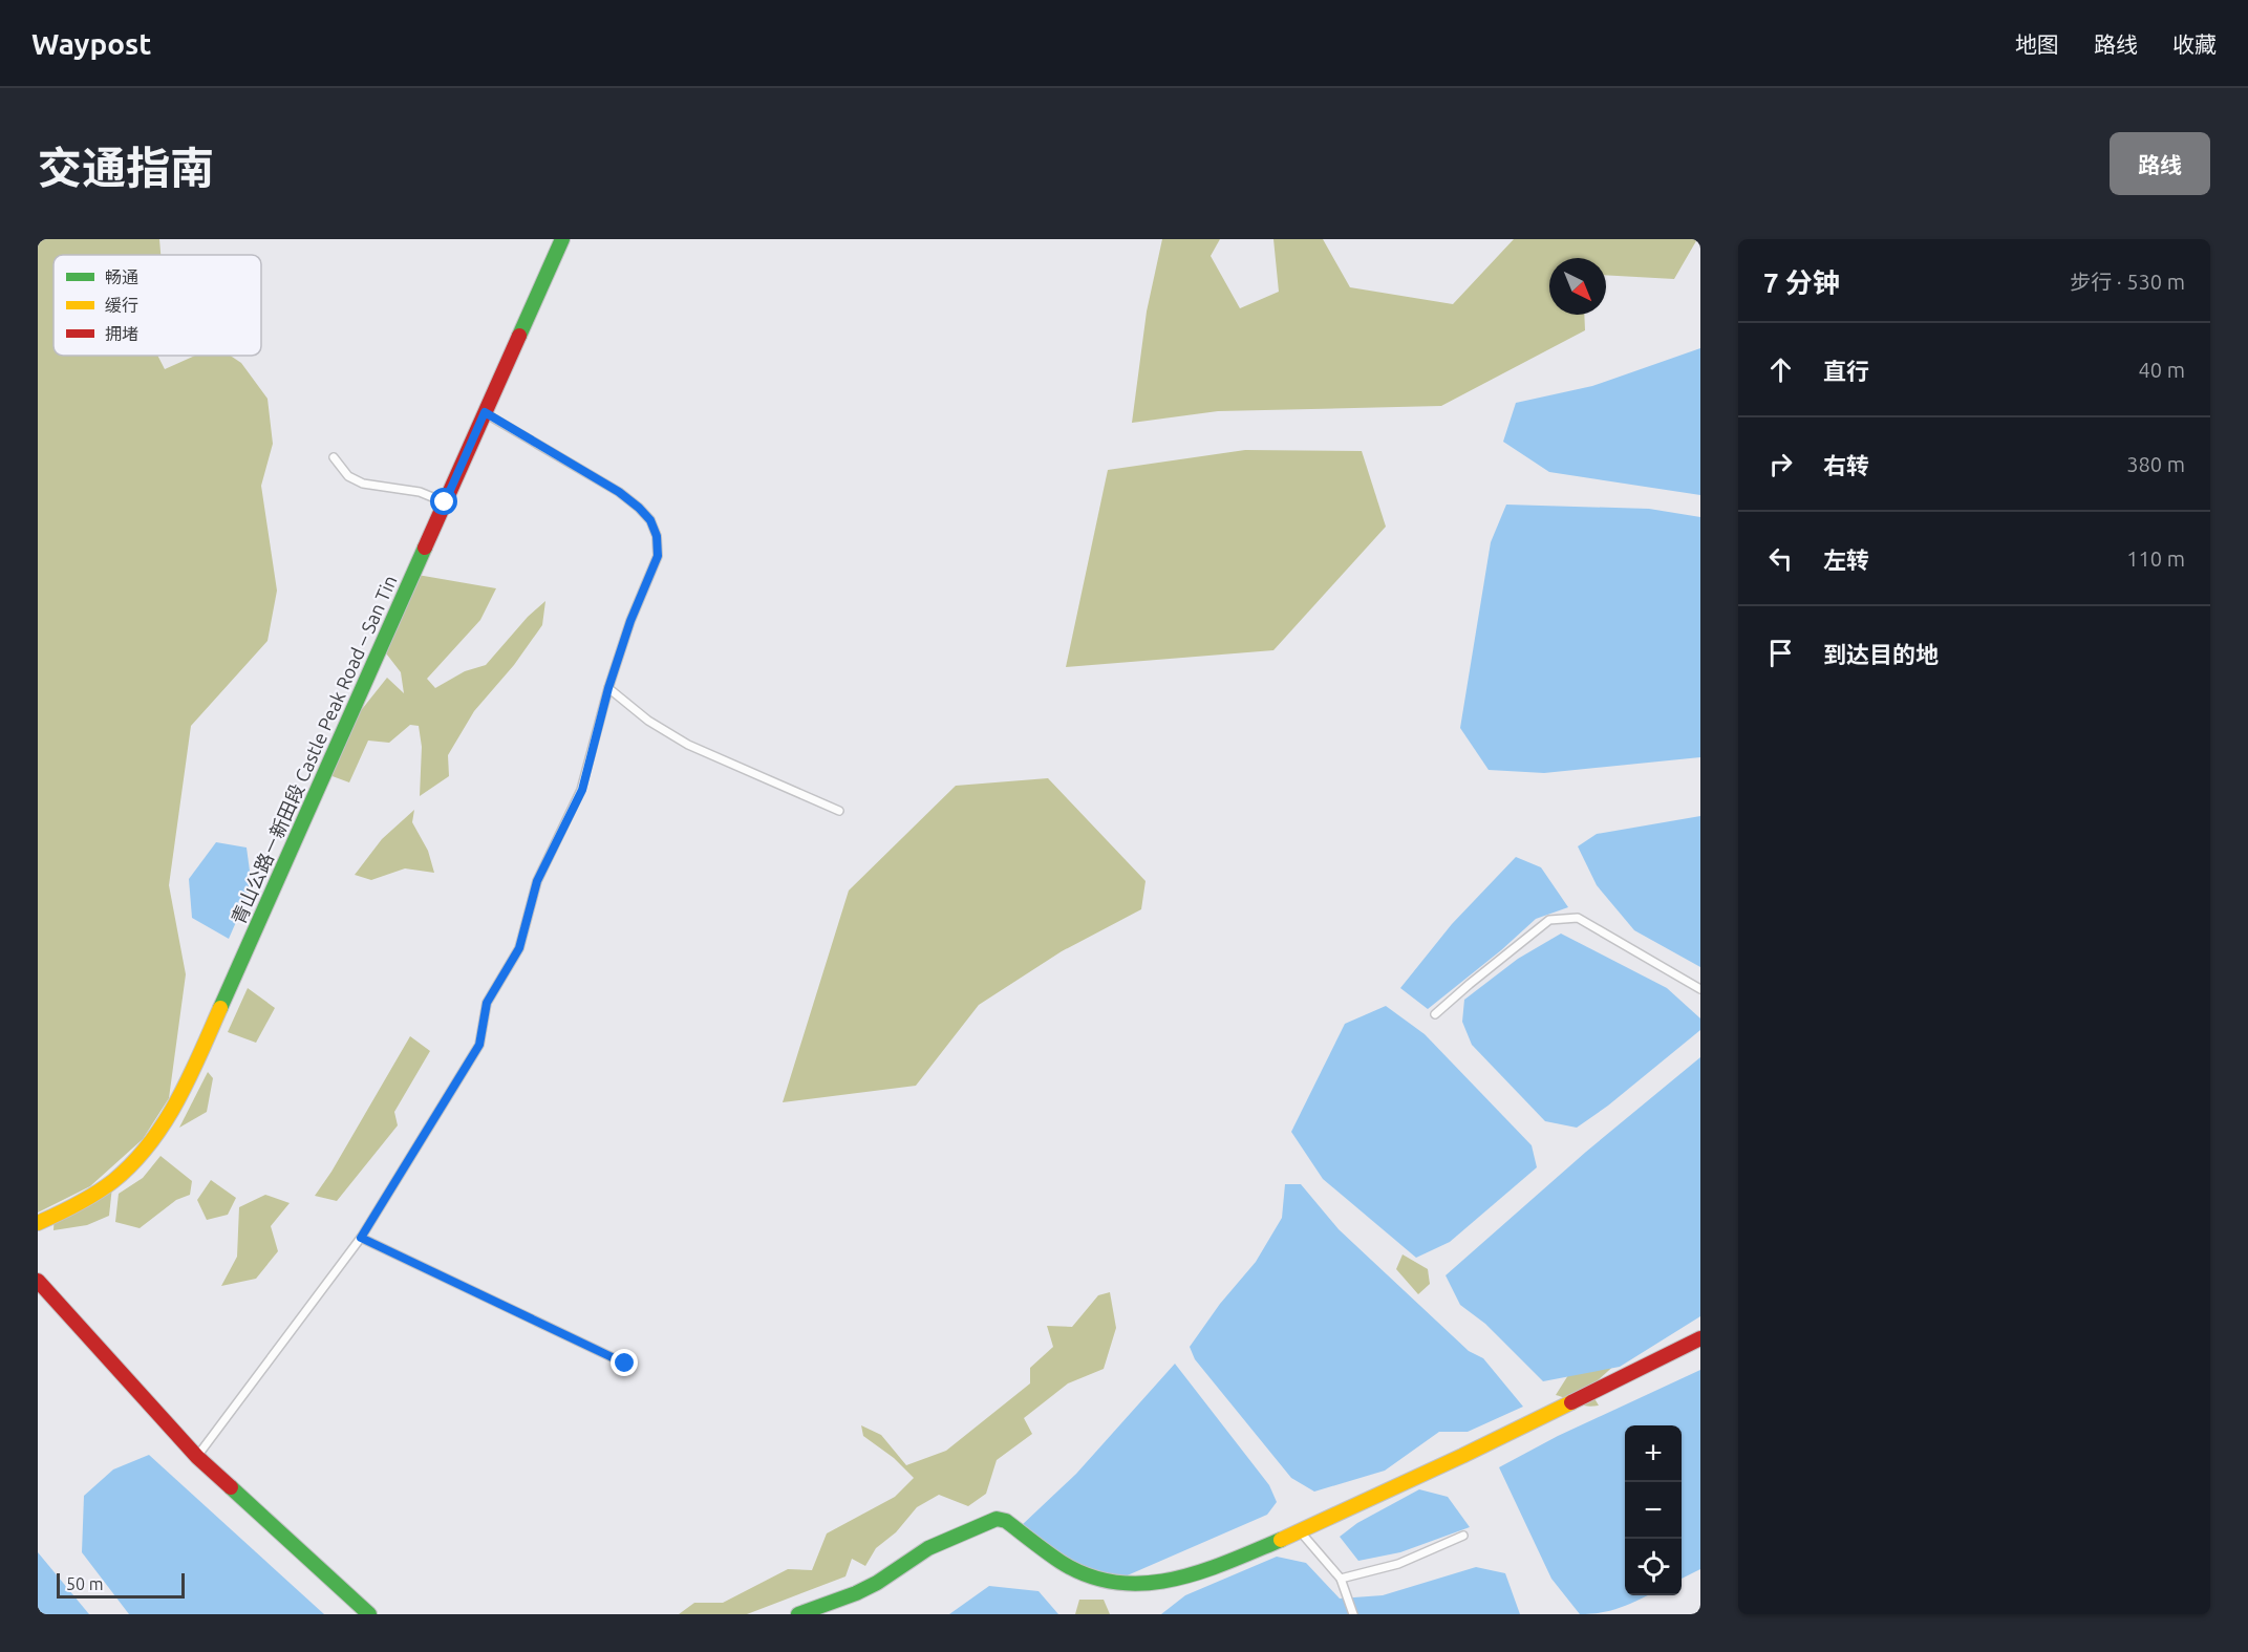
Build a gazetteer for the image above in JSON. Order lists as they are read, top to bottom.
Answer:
{
  "streets": {
    "street": ["青山公路－新田段 Castle Peak Road – San Tin"]
  },
  "legend": ["畅通", "缓行", "拥堵"],
  "scale_bar": "50 m",
  "north": "bottom right",
  "page": {
    "header": "Waypost",
    "nav": ["地图", "路线", "收藏"],
    "title": "交通指南",
    "buttons": "路线",
    "heading": ["7 分钟", "步行 · 530 m"],
    "list": [
      ["直行", "40 m"],
      ["右转", "380 m"],
      ["左转", "110 m"],
      "到达目的地"
    ],
    "map_buttons": ["+", "−"],
    "scale": "50 m"
  }
}
